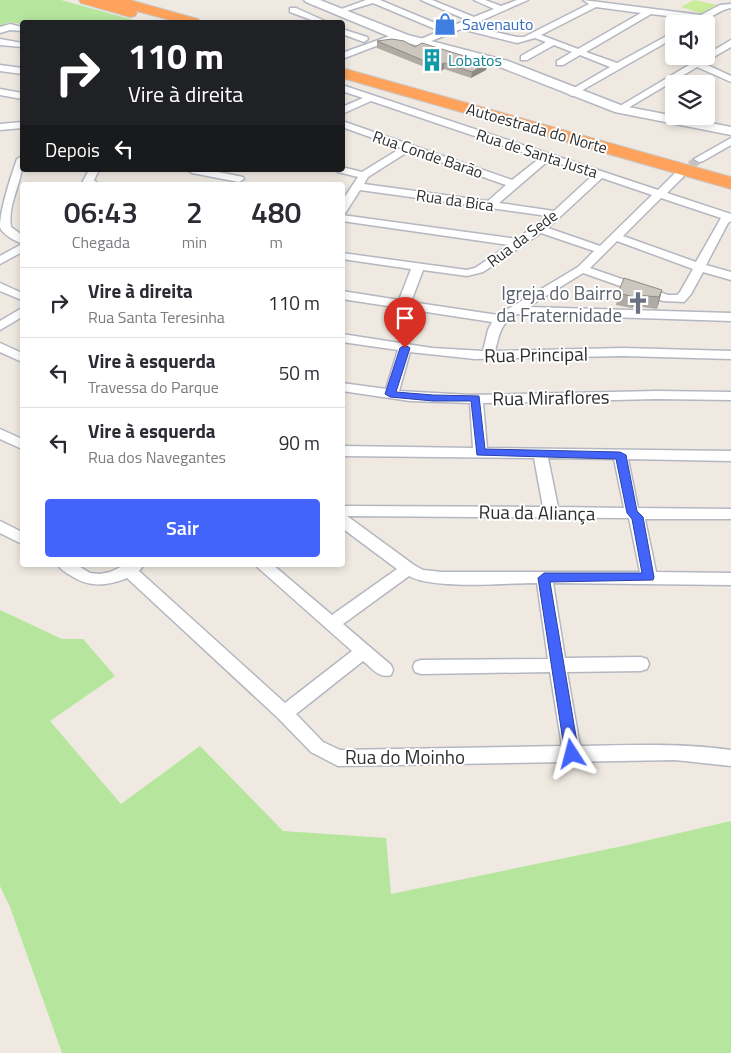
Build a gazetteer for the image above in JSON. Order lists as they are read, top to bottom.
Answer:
{
  "streets": {
    "highway": ["Autoestrada do Norte"],
    "street": [
      "Rua de Santa Justa",
      "Rua Conde Barão",
      "Rua da Bica",
      "Rua da Sede",
      "Rua Principal",
      "Rua Miraflores",
      "Rua da Aliança",
      "Rua do Moinho"
    ]
  },
  "crossings": [
    ["Rua de Santa Justa", "Rua da Sede"],
    ["Rua da Bica", "Rua da Sede"]
  ],
  "places": {
    "shop": ["Savenauto"],
    "building": ["Lobatos"],
    "church": ["Igreja do Bairro da Fraternidade"]
  },
  "page": {
    "turn": ["110 m", "Vire à direita"],
    "then": "Depois",
    "eta": [
      "06:43",
      "Chegada",
      "2",
      "min",
      "480",
      "m"
    ],
    "list": [
      {
        "name": "Vire à direita",
        "note": "Rua Santa Teresinha",
        "value": "110 m"
      },
      {
        "name": "Vire à esquerda",
        "note": "Travessa do Parque",
        "value": "50 m"
      },
      {
        "name": "Vire à esquerda",
        "note": "Rua dos Navegantes",
        "value": "90 m"
      }
    ],
    "buttons": "Sair"
  }
}
